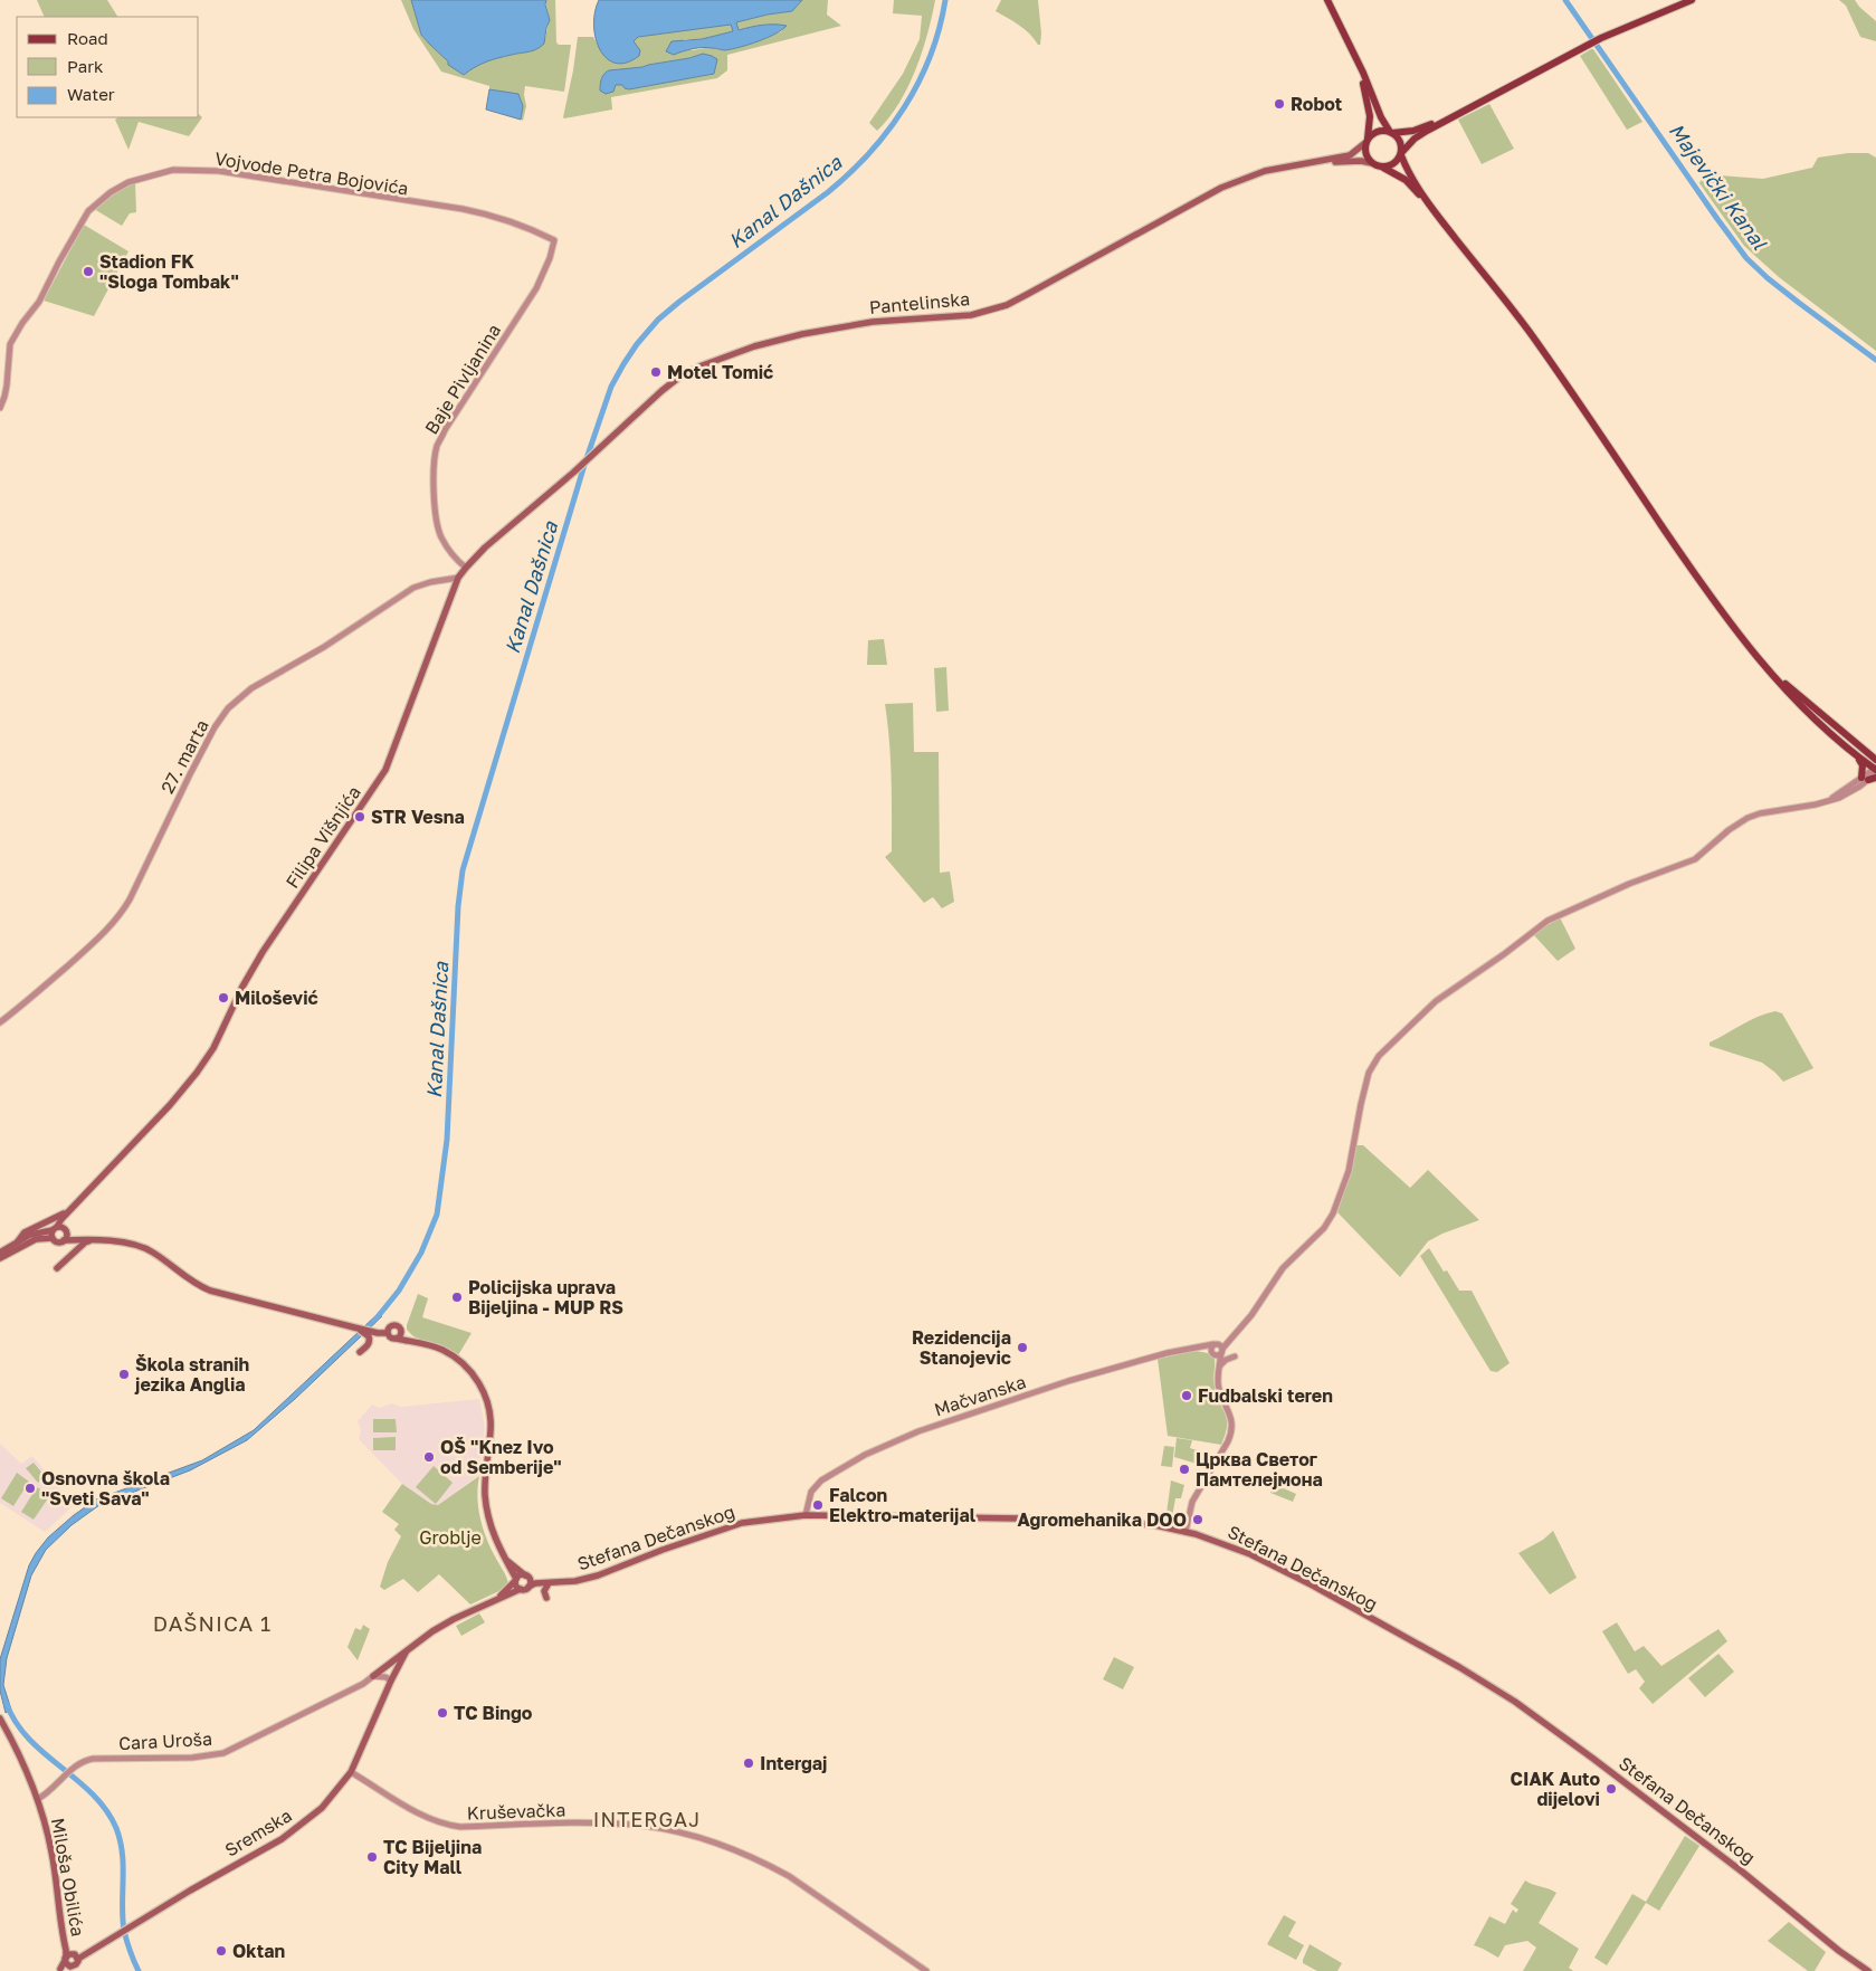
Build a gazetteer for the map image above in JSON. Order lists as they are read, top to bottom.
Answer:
{
  "streets": {
    "main road": [
      "Pantelinska",
      "Filipa Višnjića",
      "Stefana Dečanskog",
      "Sremska",
      "Miloša Obilića"
    ],
    "street": [
      "Vojvode Petra Bojovića",
      "Baje Pivljanina",
      "27. marta",
      "Mačvanska",
      "Cara Uroša",
      "Kruševačka"
    ]
  },
  "crossings": [
    ["Vojvode Petra Bojovića", "Baje Pivljanina"],
    ["Pantelinska", "Filipa Višnjića"],
    ["Baje Pivljanina", "Filipa Višnjića"],
    ["27. marta", "Filipa Višnjića"],
    ["Mačvanska", "Stefana Dečanskog"],
    ["Cara Uroša", "Miloša Obilića"],
    ["Kruševačka", "Sremska"],
    ["Sremska", "Miloša Obilića"]
  ],
  "districts": ["DAŠNICA 1", "INTERGAJ"],
  "water": ["Majevički Kanal", "Kanal Dašnica"],
  "parks": ["Groblje"],
  "places": [
    "Robot",
    "Stadion FK \"Sloga Tombak\"",
    "Motel Tomić",
    "STR Vesna",
    "Milošević",
    "Policijska uprava Bijeljina - MUP RS",
    "Rezidencija Stanojevic",
    "Škola stranih jezika Anglia",
    "Fudbalski teren",
    "OŠ \"Knez Ivo od Semberije\"",
    "Црква Светог Памтелејмона",
    "Osnovna škola \"Sveti Sava\"",
    "Falcon Elektro-materijal",
    "Agromehanika DOO",
    "TC Bingo",
    "Intergaj",
    "CIAK Auto dijelovi",
    "TC Bijeljina City Mall",
    "Oktan"
  ],
  "legend": ["Road", "Park", "Water"]
}
